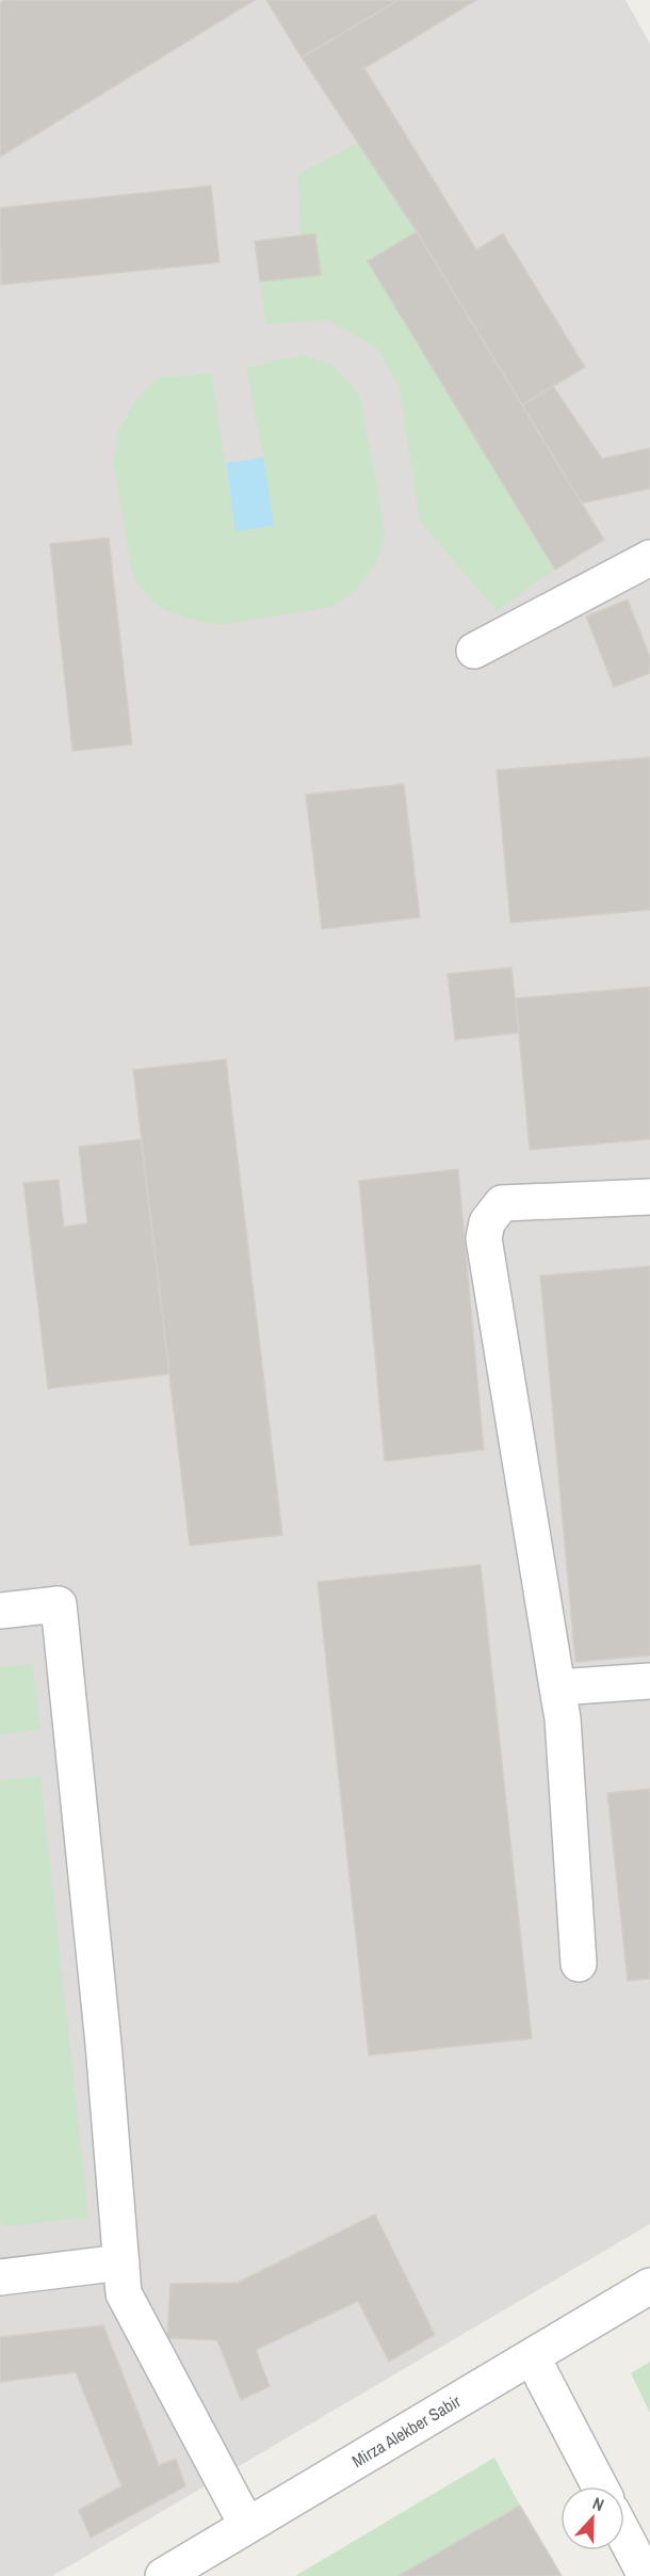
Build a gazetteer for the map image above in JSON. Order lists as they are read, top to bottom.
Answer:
{
  "streets": {
    "street": ["Mirza Alekber Sabir"]
  },
  "north": "top"
}
